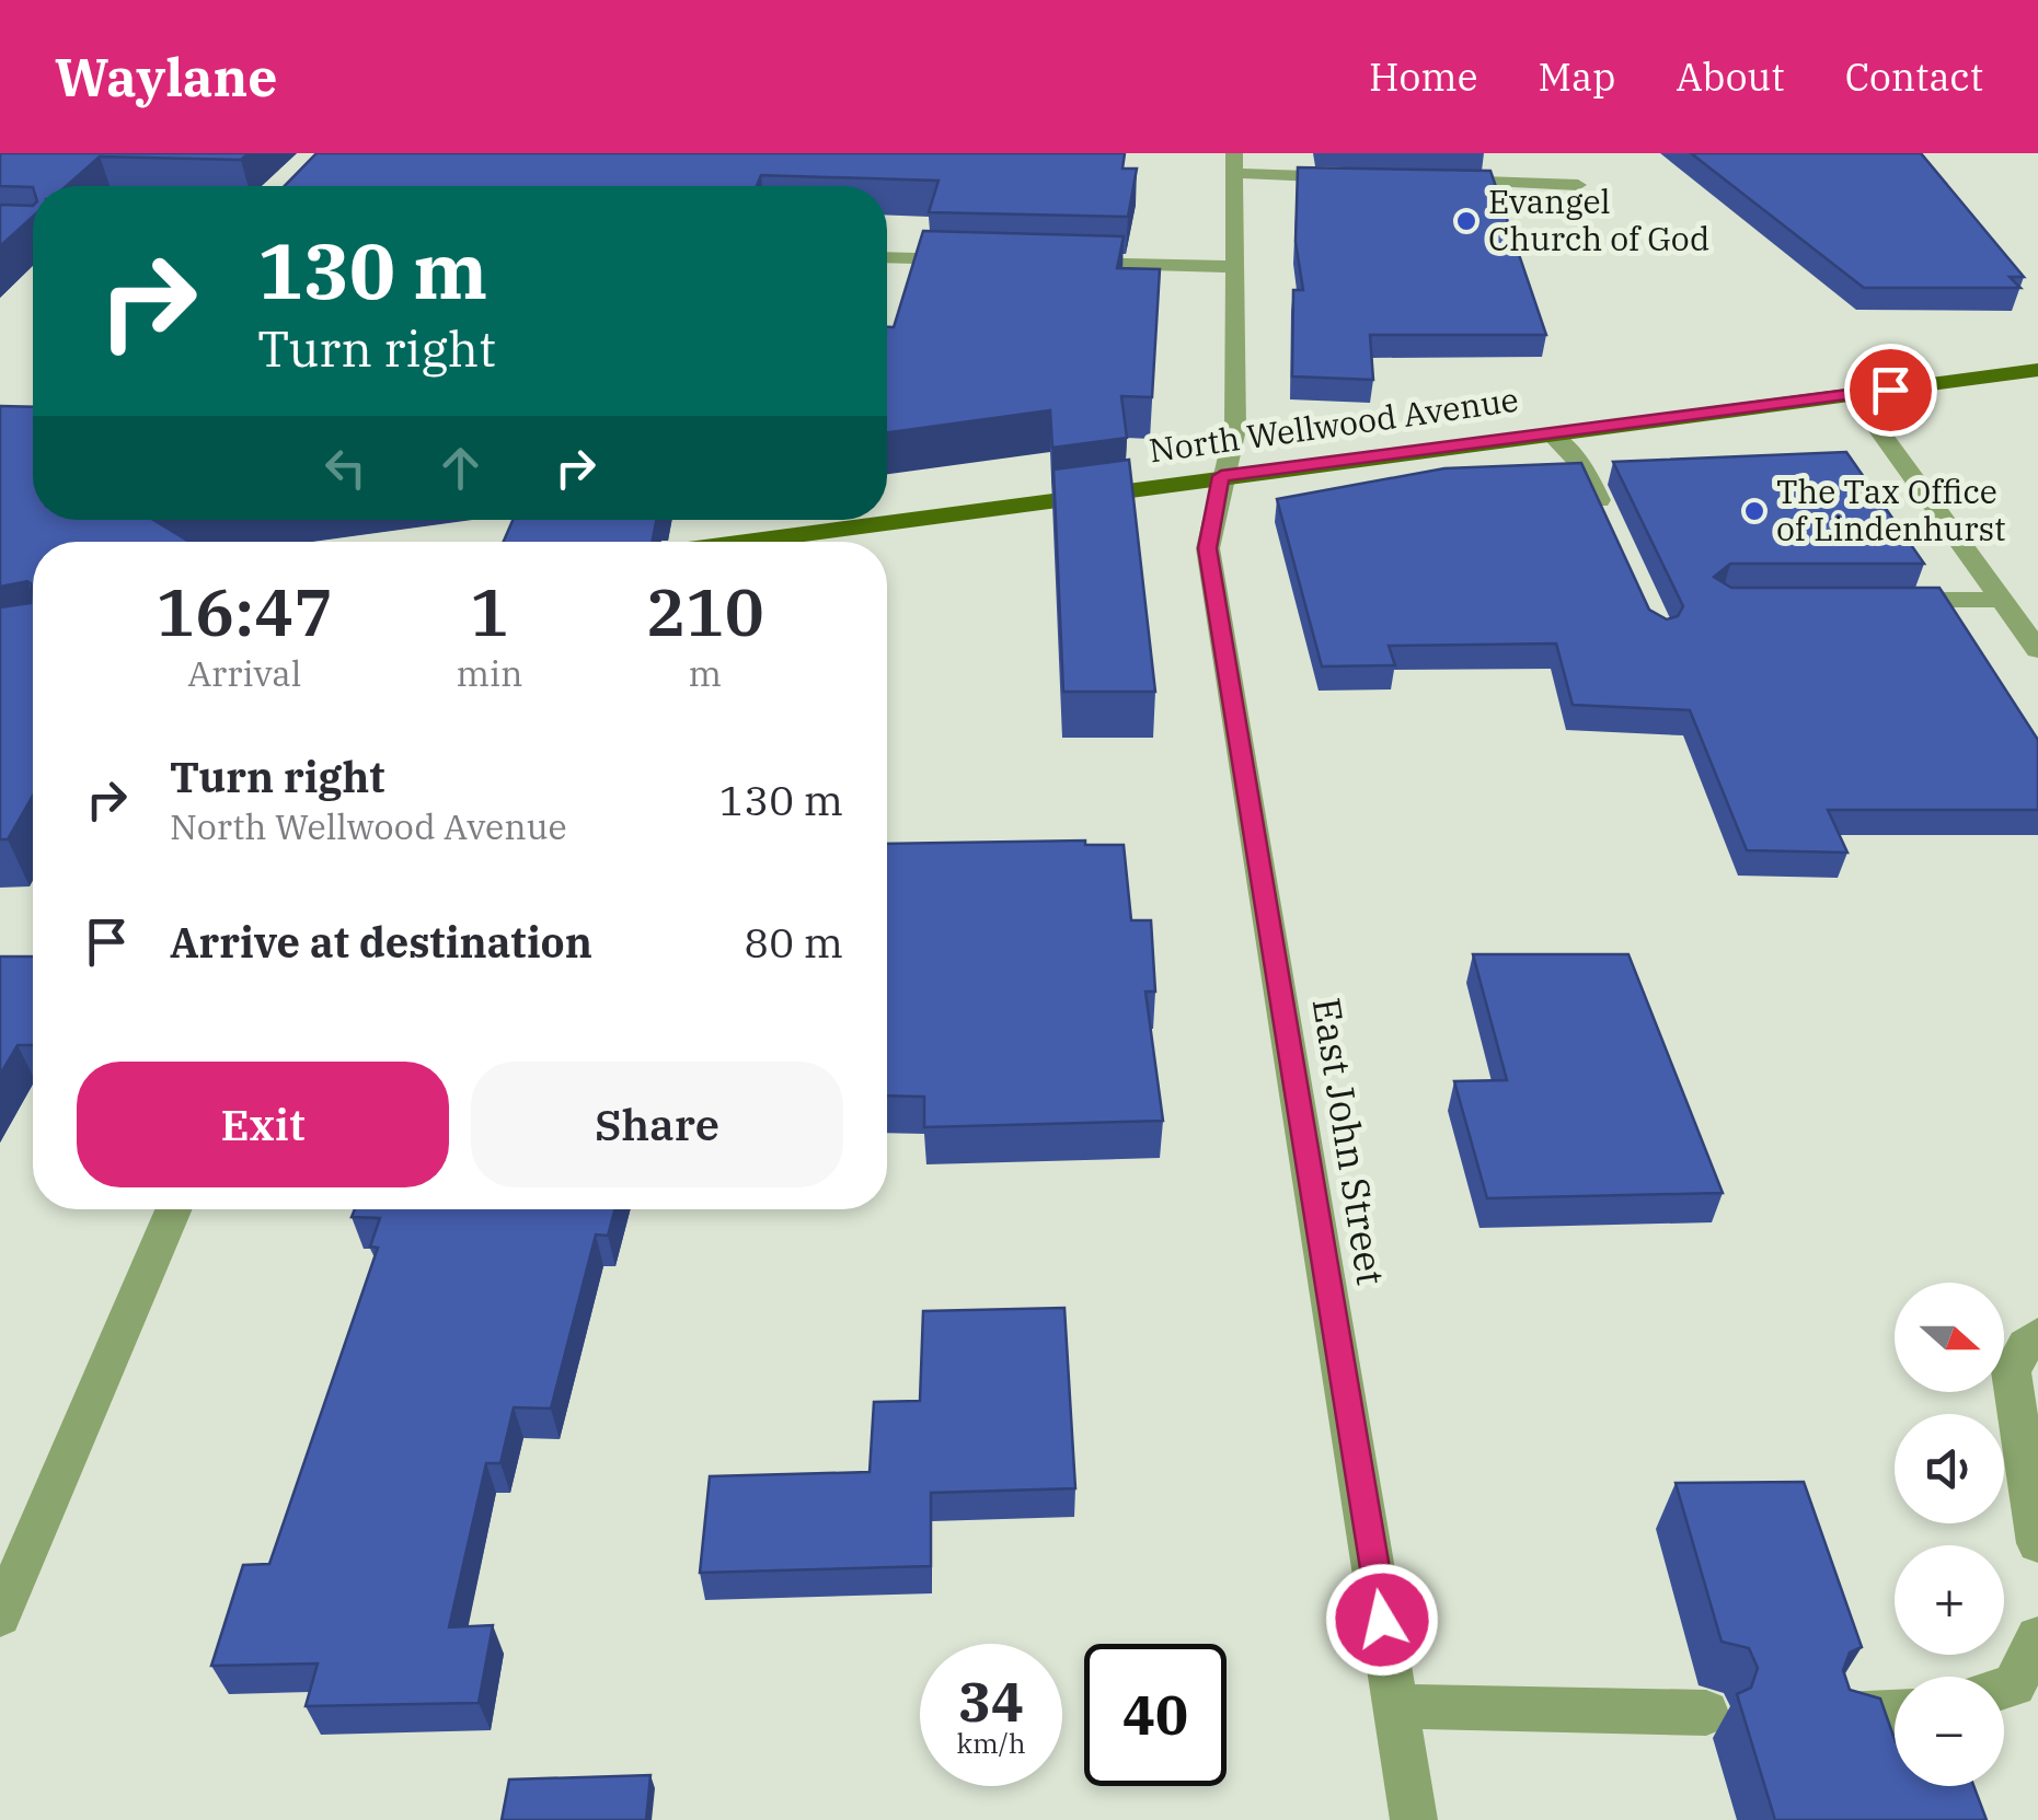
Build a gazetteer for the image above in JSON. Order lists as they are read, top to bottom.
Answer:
{
  "streets": {
    "main road": ["North Wellwood Avenue"],
    "street": ["East John Street"]
  },
  "crossings": [
    ["North Wellwood Avenue", "East John Street"]
  ],
  "places": ["Evangel Church of God", "The Tax Office of Lindenhurst"],
  "north": "right",
  "page": {
    "header": "Waylane",
    "nav": [
      "Home",
      "Map",
      "About",
      "Contact"
    ],
    "turn": ["130 m", "Turn right"],
    "eta": [
      "16:47",
      "Arrival",
      "1",
      "min",
      "210",
      "m"
    ],
    "list": [
      {
        "name": "Turn right",
        "note": "North Wellwood Avenue",
        "value": "130 m"
      },
      {
        "name": "Arrive at destination",
        "value": "80 m"
      }
    ],
    "buttons": ["Exit", "Share"],
    "map_buttons": ["+", "−"],
    "speed": "34 km/h",
    "limit": "40"
  }
}
